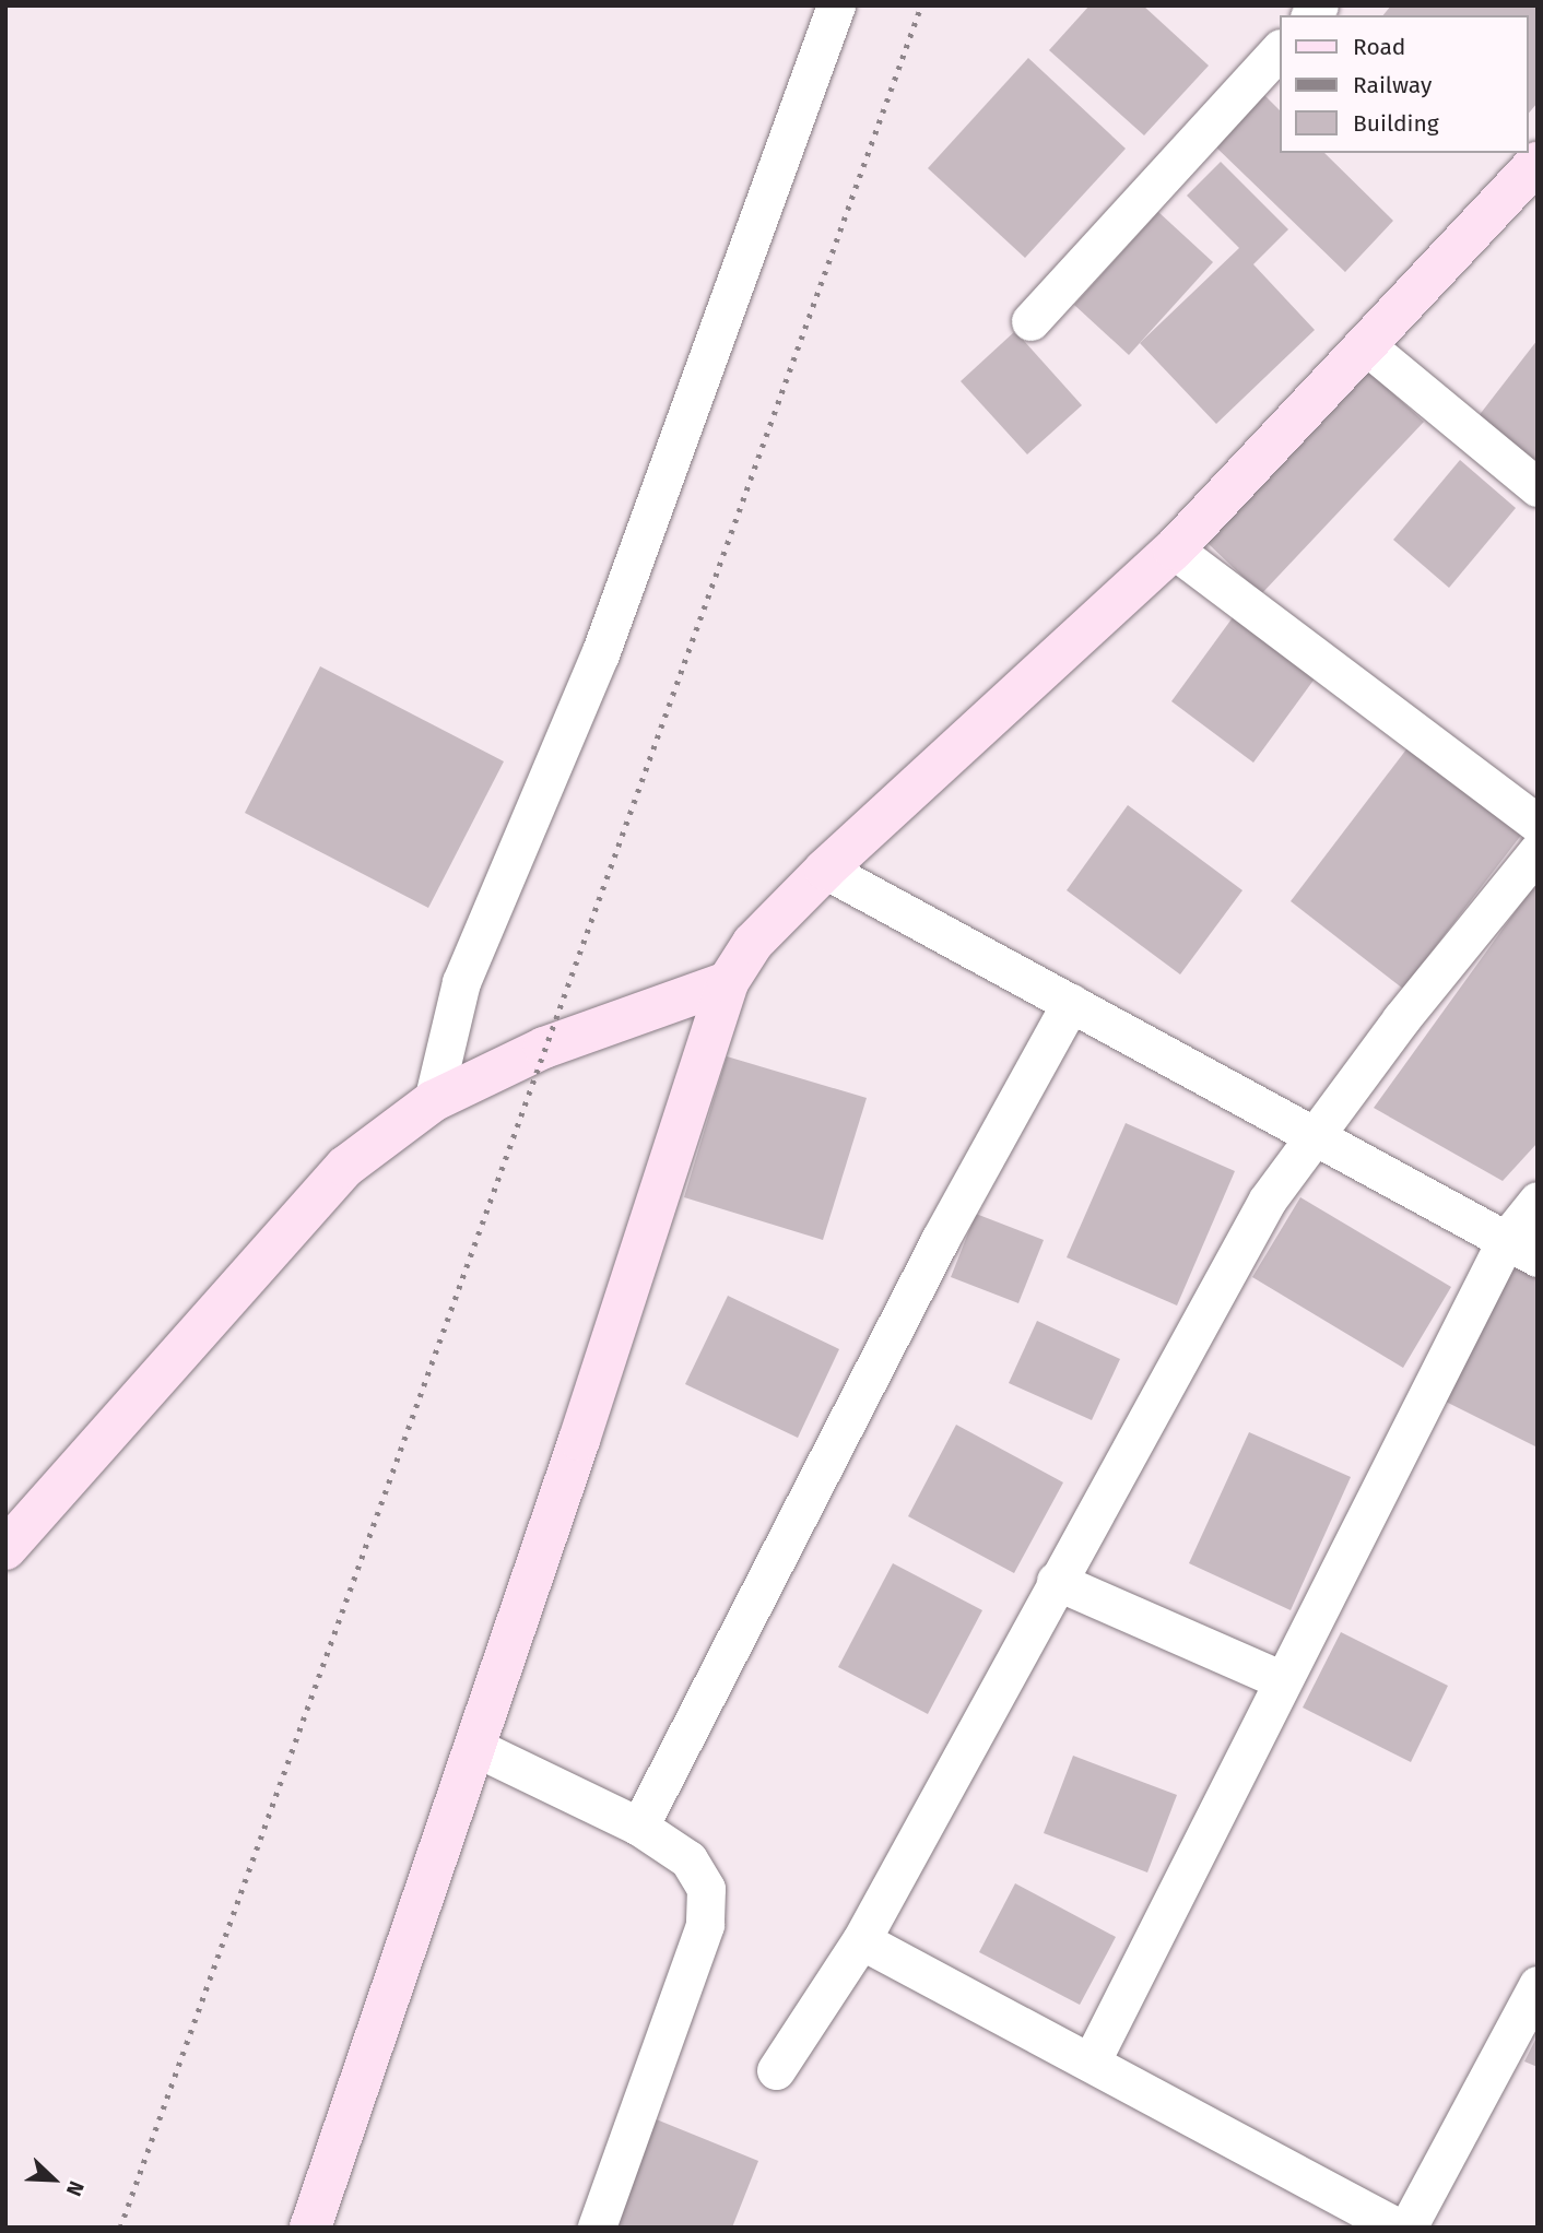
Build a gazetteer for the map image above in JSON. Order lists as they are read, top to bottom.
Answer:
{
  "legend": ["Road", "Railway", "Building"],
  "north": "bottom right"
}
